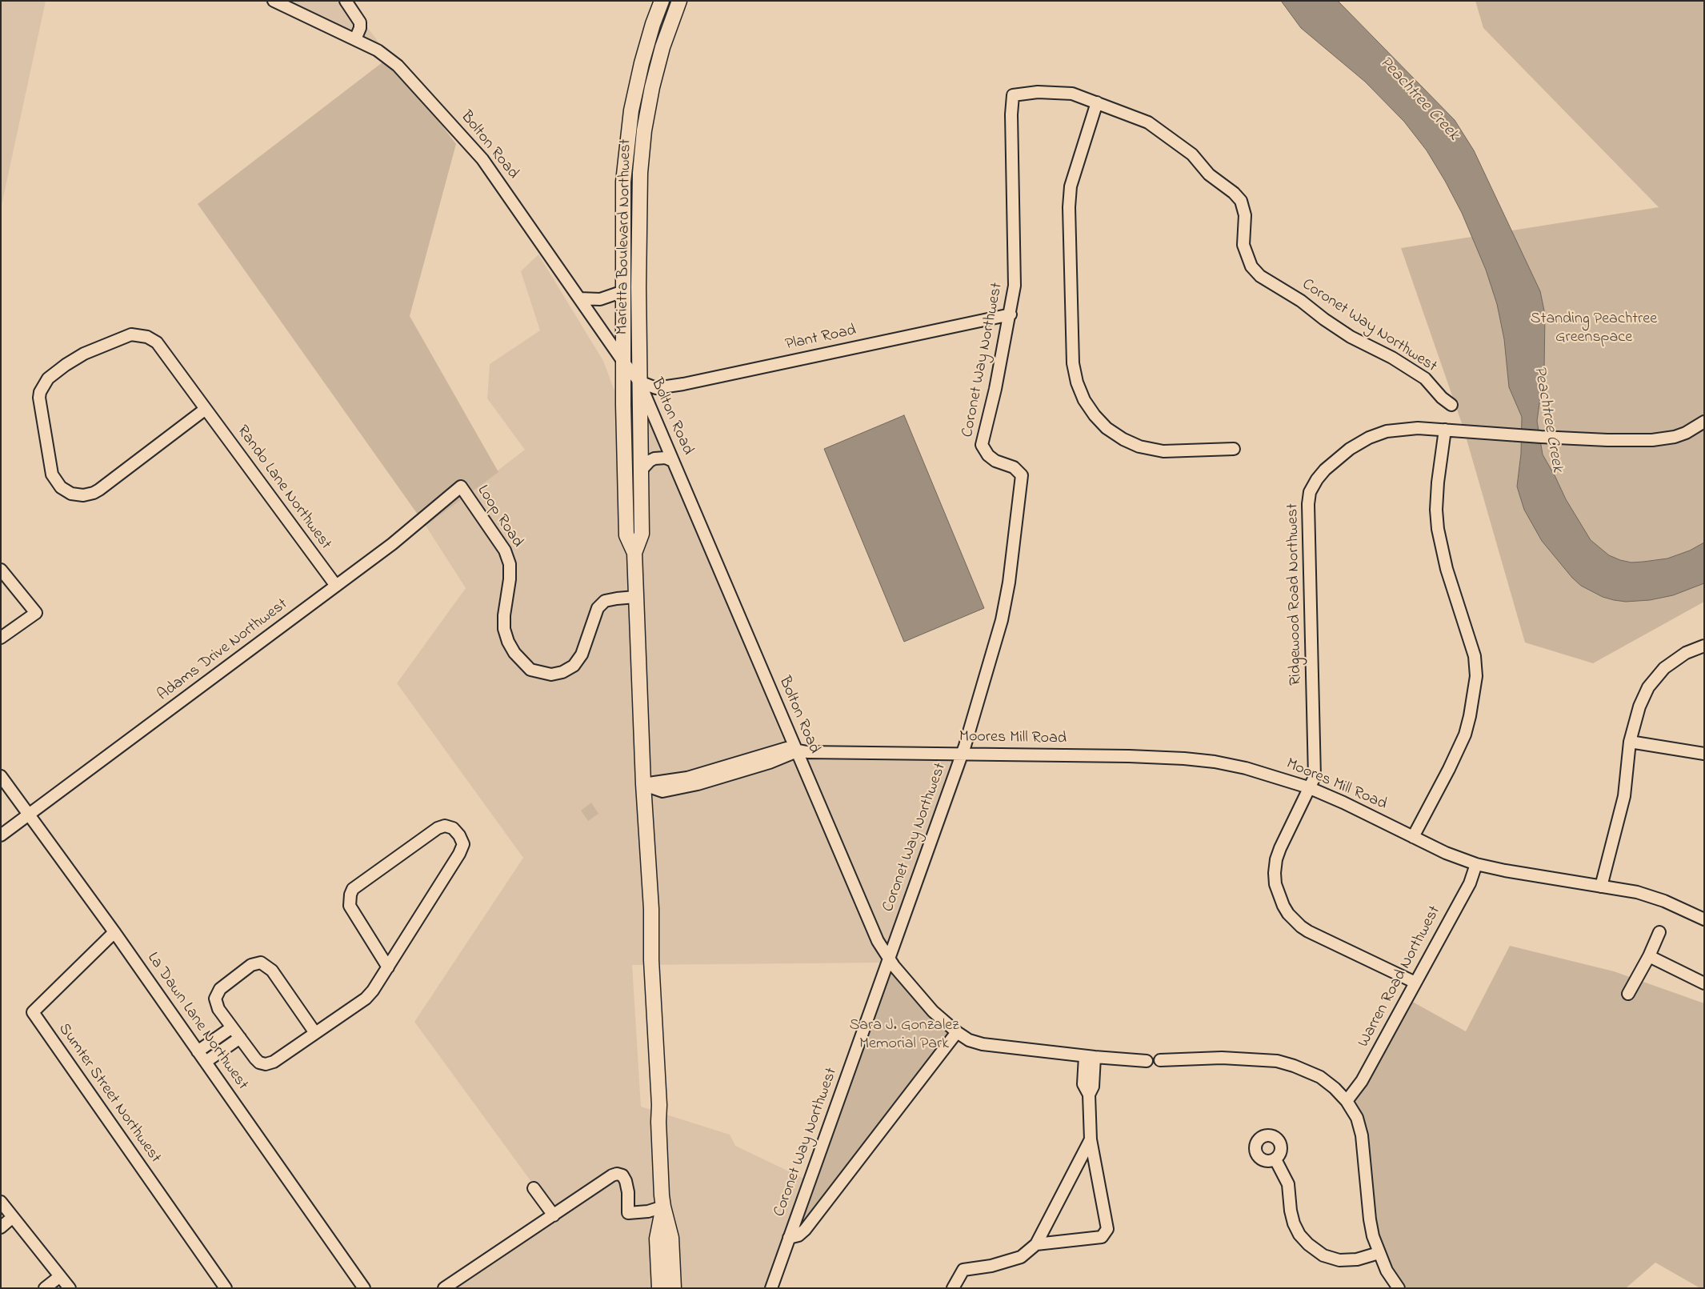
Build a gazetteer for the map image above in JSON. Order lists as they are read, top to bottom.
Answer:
{
  "streets": {
    "main road": ["Marietta Boulevard Northwest"],
    "street": [
      "Bolton Road",
      "Coronet Way Northwest",
      "Plant Road",
      "Rando Lane Northwest",
      "Loop Road",
      "Ridgewood Road Northwest",
      "Adams Drive Northwest",
      "Moores Mill Road",
      "Warren Road Northwest",
      "La Dawn Lane Northwest",
      "Sumter Street Northwest"
    ]
  },
  "crossings": [
    ["Bolton Road", "Marietta Boulevard Northwest"],
    ["Bolton Road", "Coronet Way Northwest"],
    ["Bolton Road", "Plant Road"],
    ["Bolton Road", "Moores Mill Road"],
    ["Marietta Boulevard Northwest", "Plant Road"],
    ["Coronet Way Northwest", "Plant Road"],
    ["Coronet Way Northwest", "Moores Mill Road"],
    ["Rando Lane Northwest", "Adams Drive Northwest"],
    ["Loop Road", "Adams Drive Northwest"],
    ["Ridgewood Road Northwest", "Moores Mill Road"],
    ["Ridgewood Road Northwest", "Warren Road Northwest"],
    ["Adams Drive Northwest", "La Dawn Lane Northwest"],
    ["Moores Mill Road", "Warren Road Northwest"],
    ["La Dawn Lane Northwest", "Sumter Street Northwest"]
  ],
  "water": ["Peachtree Creek"],
  "parks": ["Standing Peachtree Greenspace", "Sara J. Gonzalez Memorial Park"]
}
